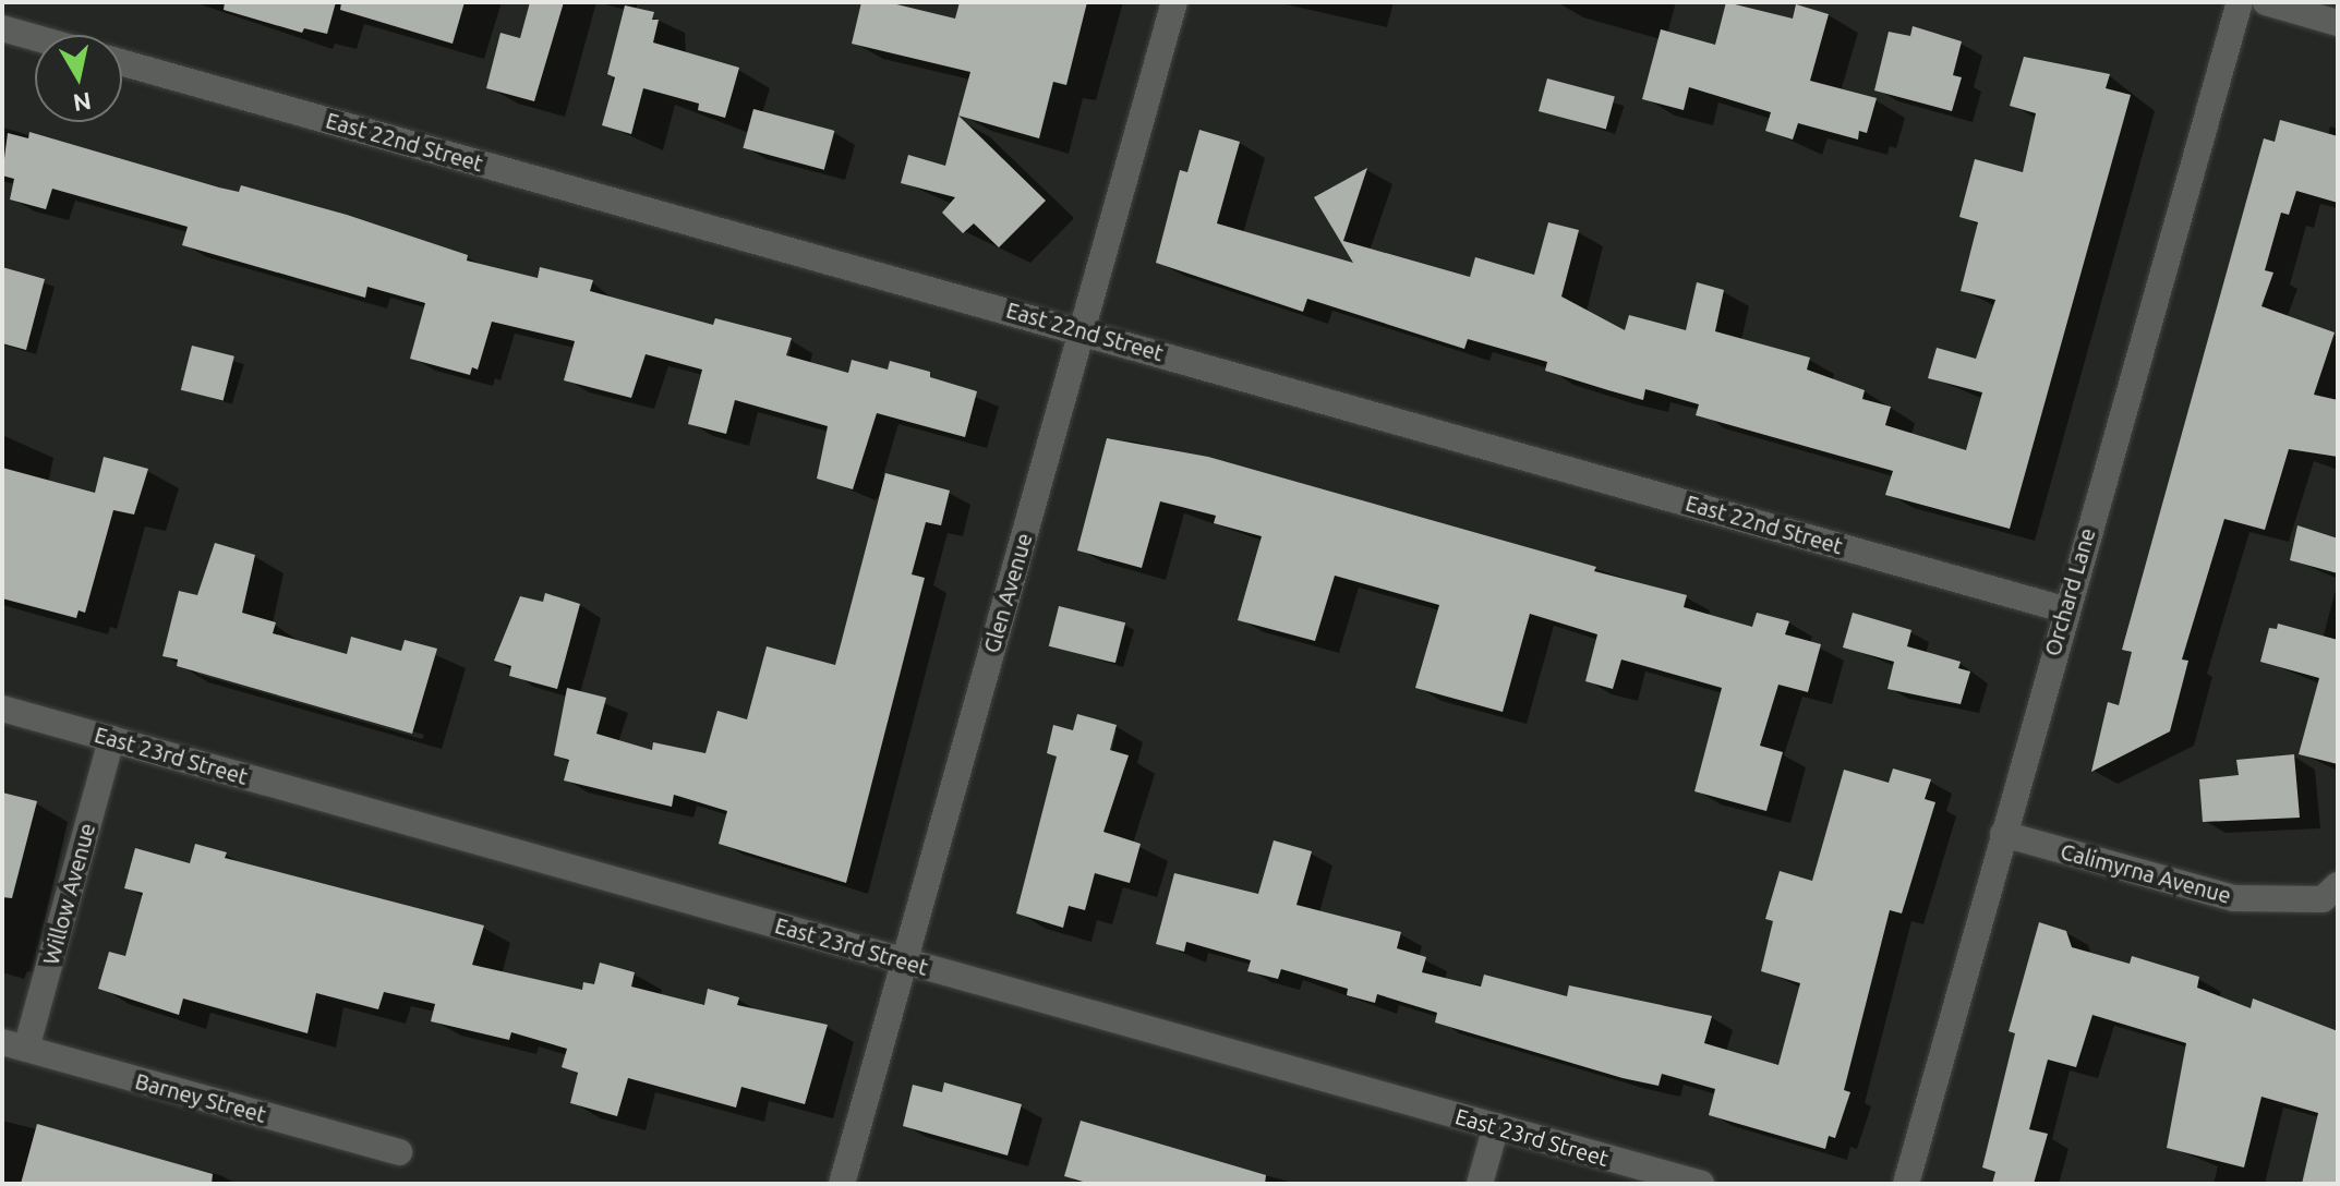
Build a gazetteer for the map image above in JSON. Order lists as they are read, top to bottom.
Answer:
{
  "streets": {
    "street": [
      "East 22nd Street",
      "Orchard Lane",
      "Glen Avenue",
      "East 23rd Street",
      "Calimyrna Avenue",
      "Willow Avenue",
      "Barney Street"
    ]
  },
  "crossings": [
    ["East 22nd Street", "Orchard Lane"],
    ["East 22nd Street", "Glen Avenue"],
    ["Orchard Lane", "Calimyrna Avenue"],
    ["Glen Avenue", "East 23rd Street"],
    ["East 23rd Street", "Willow Avenue"],
    ["Willow Avenue", "Barney Street"]
  ],
  "north": "bottom"
}
